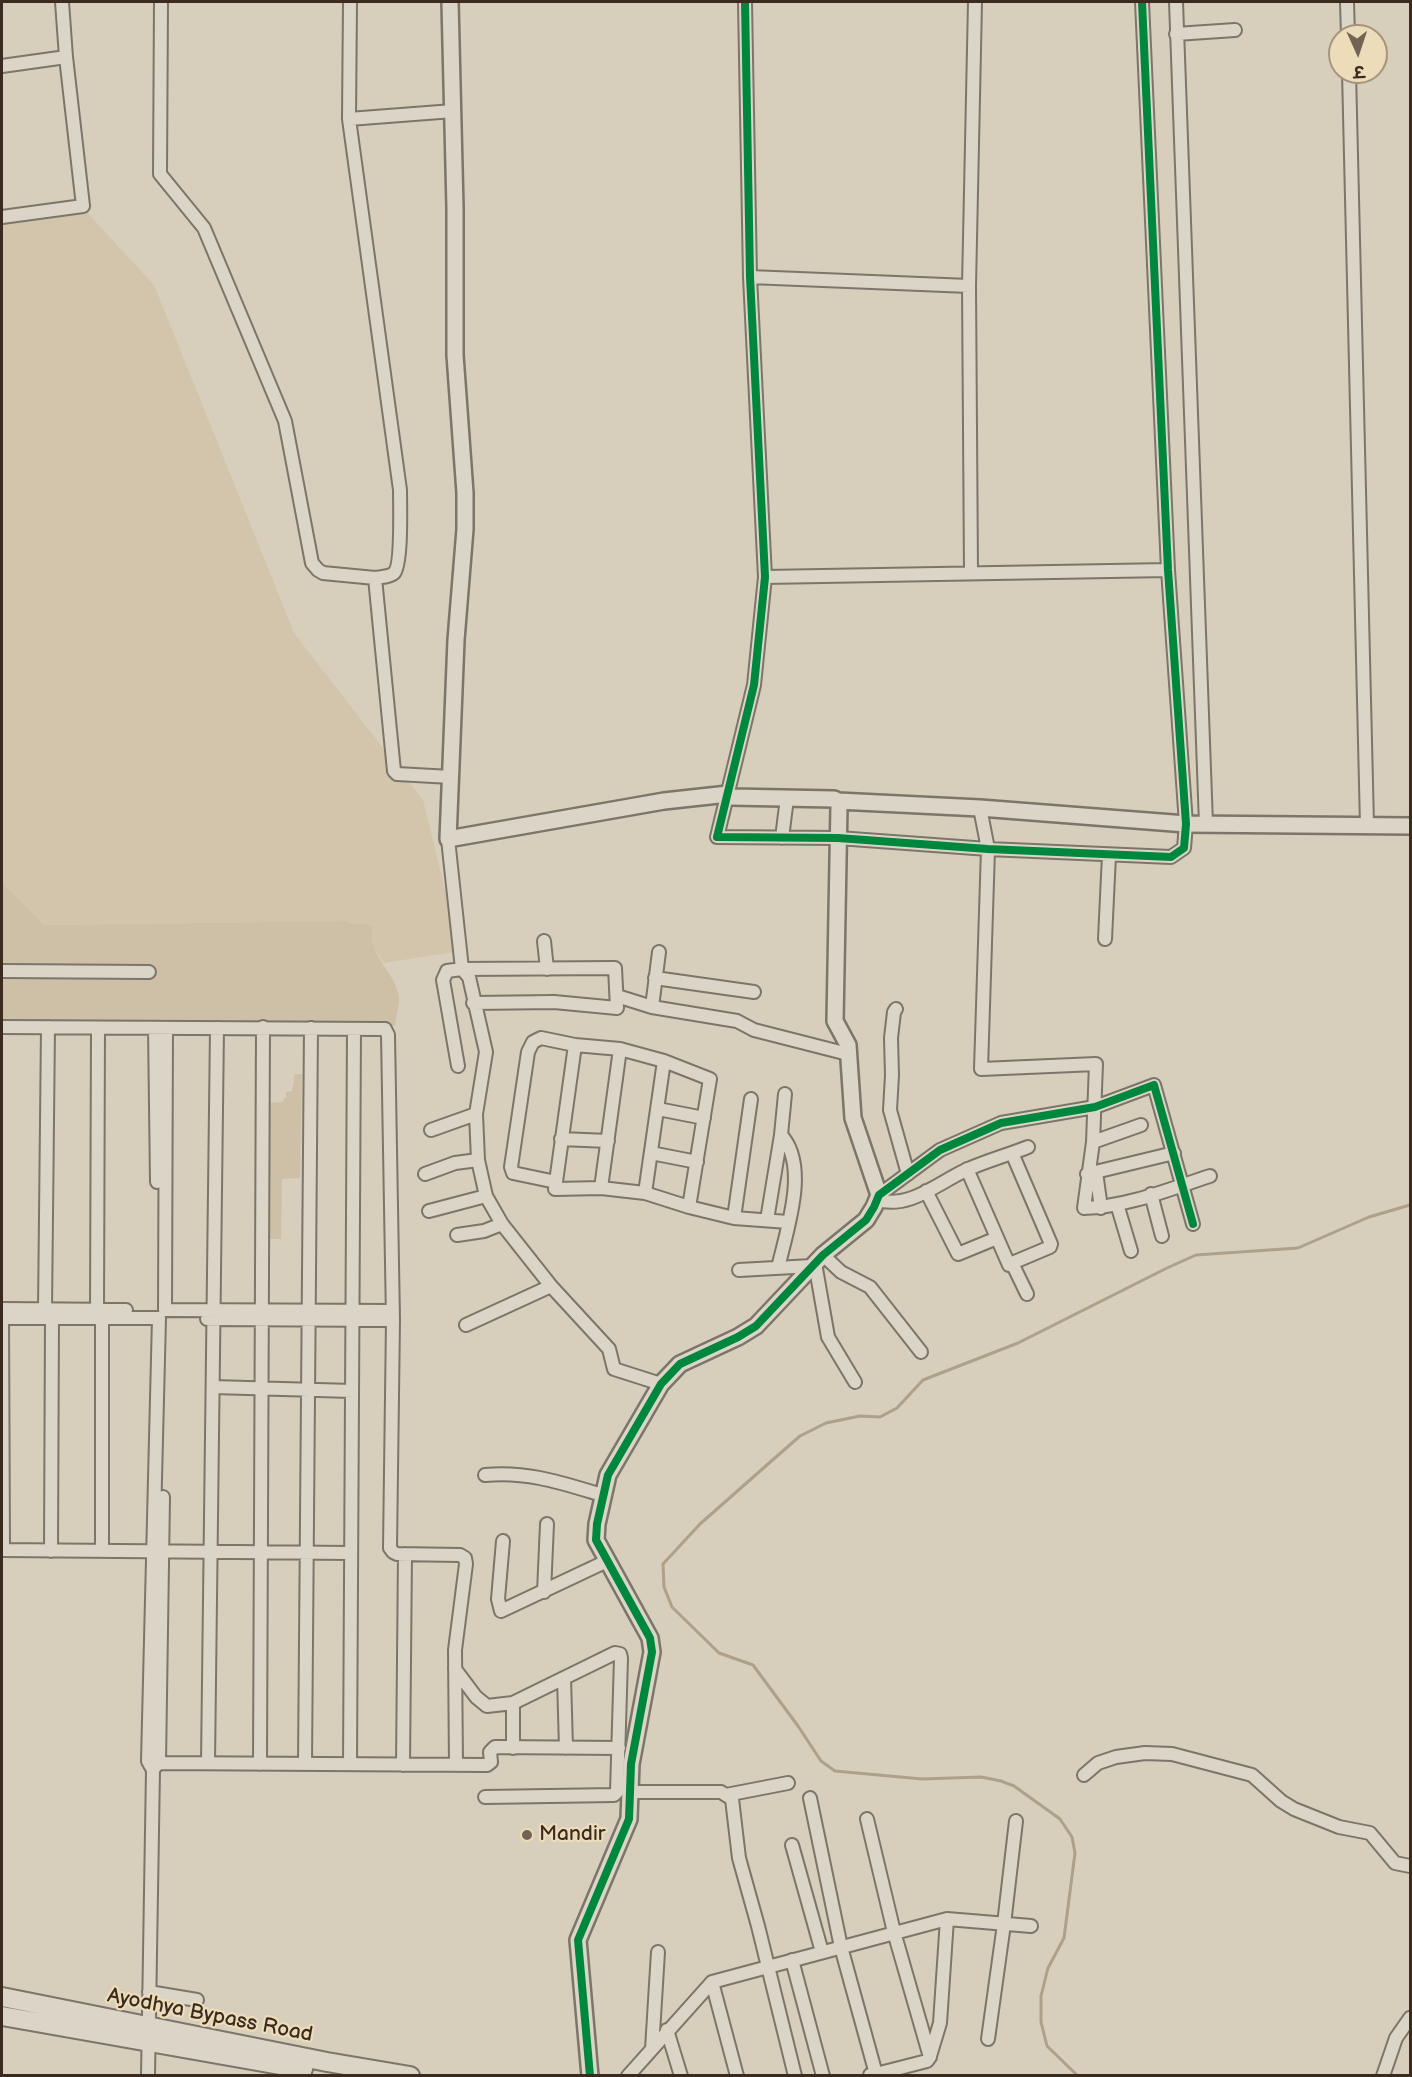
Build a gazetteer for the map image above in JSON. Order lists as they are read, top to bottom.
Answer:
{
  "streets": {
    "main road": ["Ayodhya Bypass Road"]
  },
  "places": ["Mandir"],
  "north": "bottom"
}
